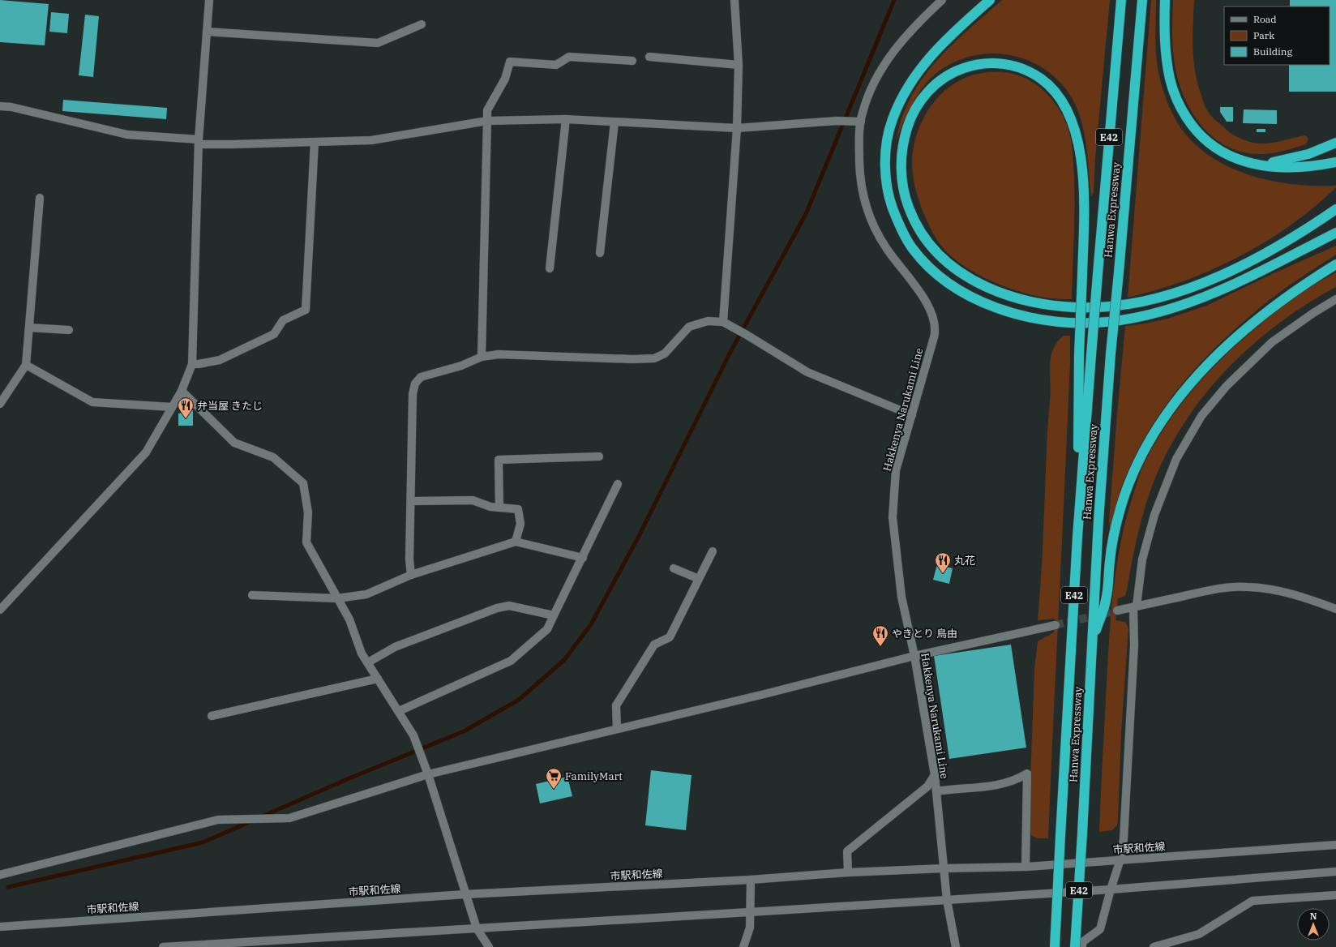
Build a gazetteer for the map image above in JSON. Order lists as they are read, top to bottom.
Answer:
{
  "streets": {
    "highway": ["E42", "Hanwa Expressway"],
    "street": ["Hakkenya Narukami Line", "市駅和佐線"]
  },
  "crossings": [
    ["Hakkenya Narukami Line", "市駅和佐線"]
  ],
  "places": {
    "restaurant": ["弁当屋 きたじ", "丸花", "やきとり 鳥由"],
    "supermarket": ["FamilyMart"]
  },
  "legend": ["Road", "Park", "Building"],
  "north": "top"
}
